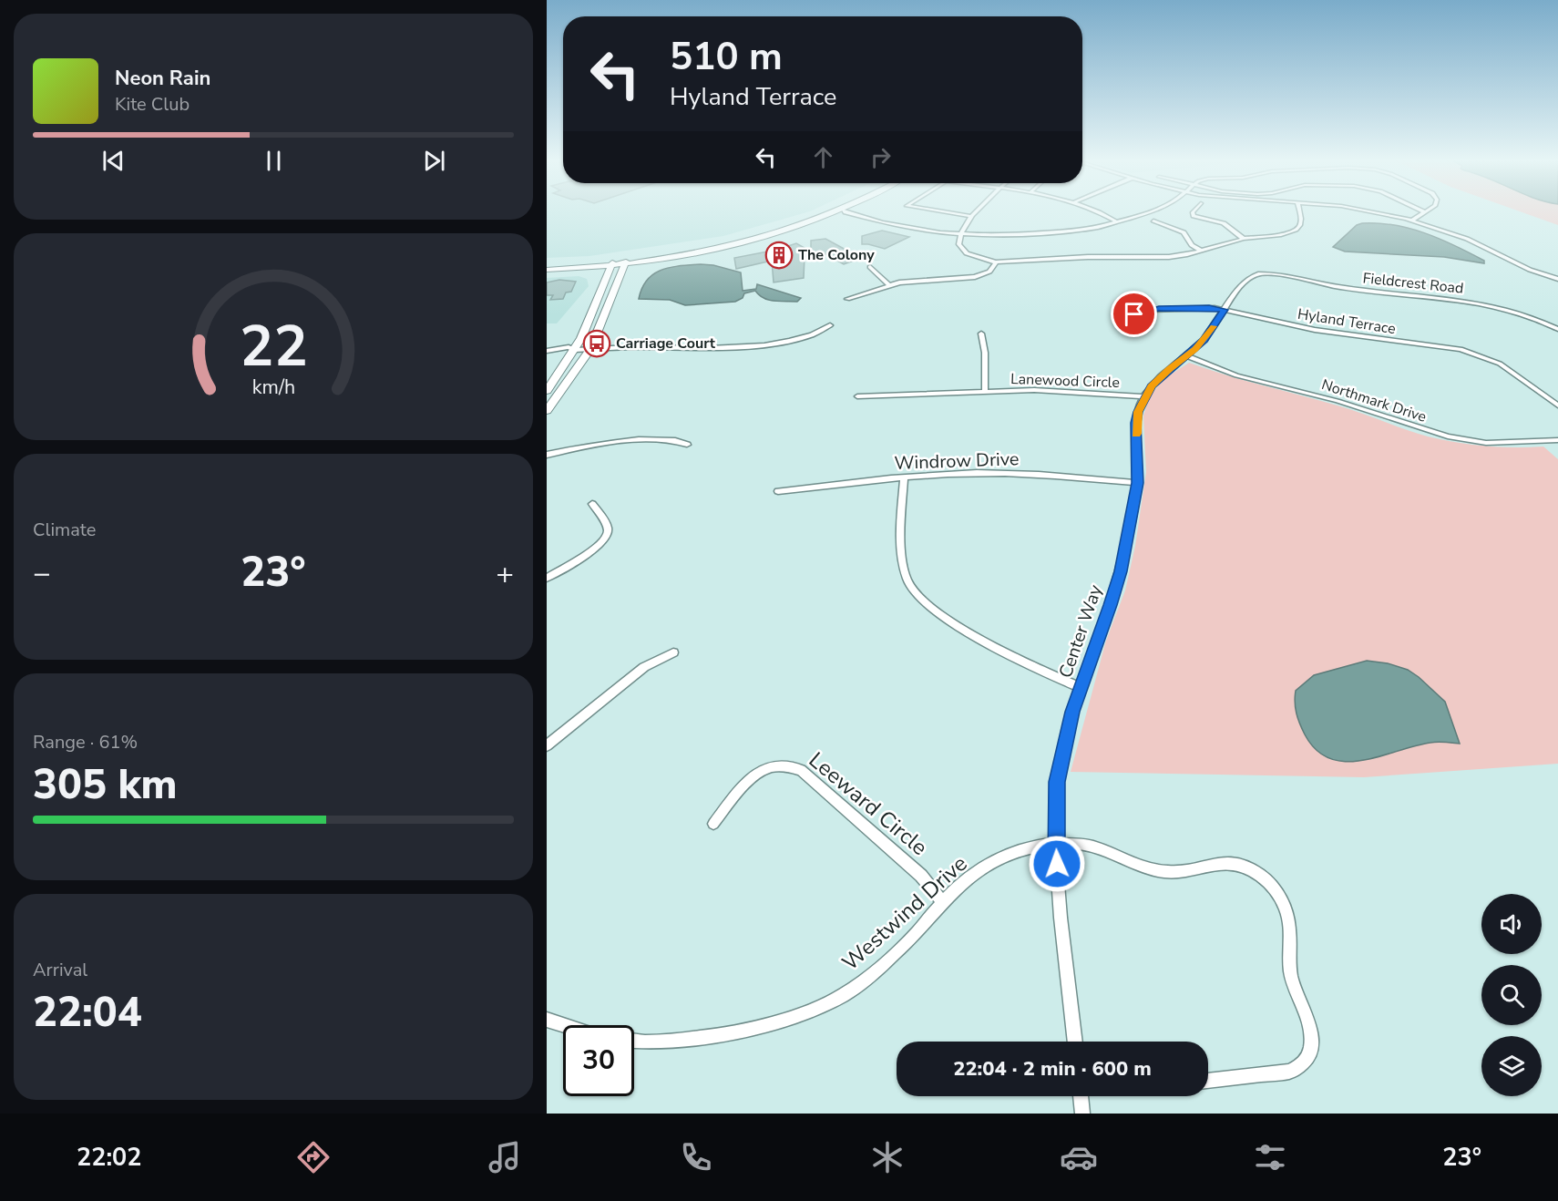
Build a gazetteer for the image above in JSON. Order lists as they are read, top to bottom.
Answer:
{
  "streets": {
    "street": [
      "Fieldcrest Road",
      "Hyland Terrace",
      "Lanewood Circle",
      "Northmark Drive",
      "Windrow Drive",
      "Center Way",
      "Leeward Circle",
      "Westwind Drive"
    ]
  },
  "crossings": [
    ["Fieldcrest Road", "Center Way"],
    ["Hyland Terrace", "Center Way"],
    ["Lanewood Circle", "Center Way"],
    ["Northmark Drive", "Center Way"],
    ["Windrow Drive", "Center Way"],
    ["Center Way", "Westwind Drive"],
    ["Leeward Circle", "Westwind Drive"]
  ],
  "places": {
    "building": ["The Colony"],
    "bus stop": ["Carriage Court"]
  },
  "page": {
    "turn": ["510 m", "Hyland Terrace"],
    "song": ["Neon Rain", "Kite Club"],
    "tile": [
      "Climate",
      ["Range · 61%", "305 km"],
      ["Arrival", "22:04"]
    ],
    "heat": ["−", "23°", "+"],
    "limit": "30",
    "trip": "22:04 · 2 min · 600 m",
    "tabs": ["22:02", "23°"],
    "gauge": ["22", "km/h"]
  }
}
